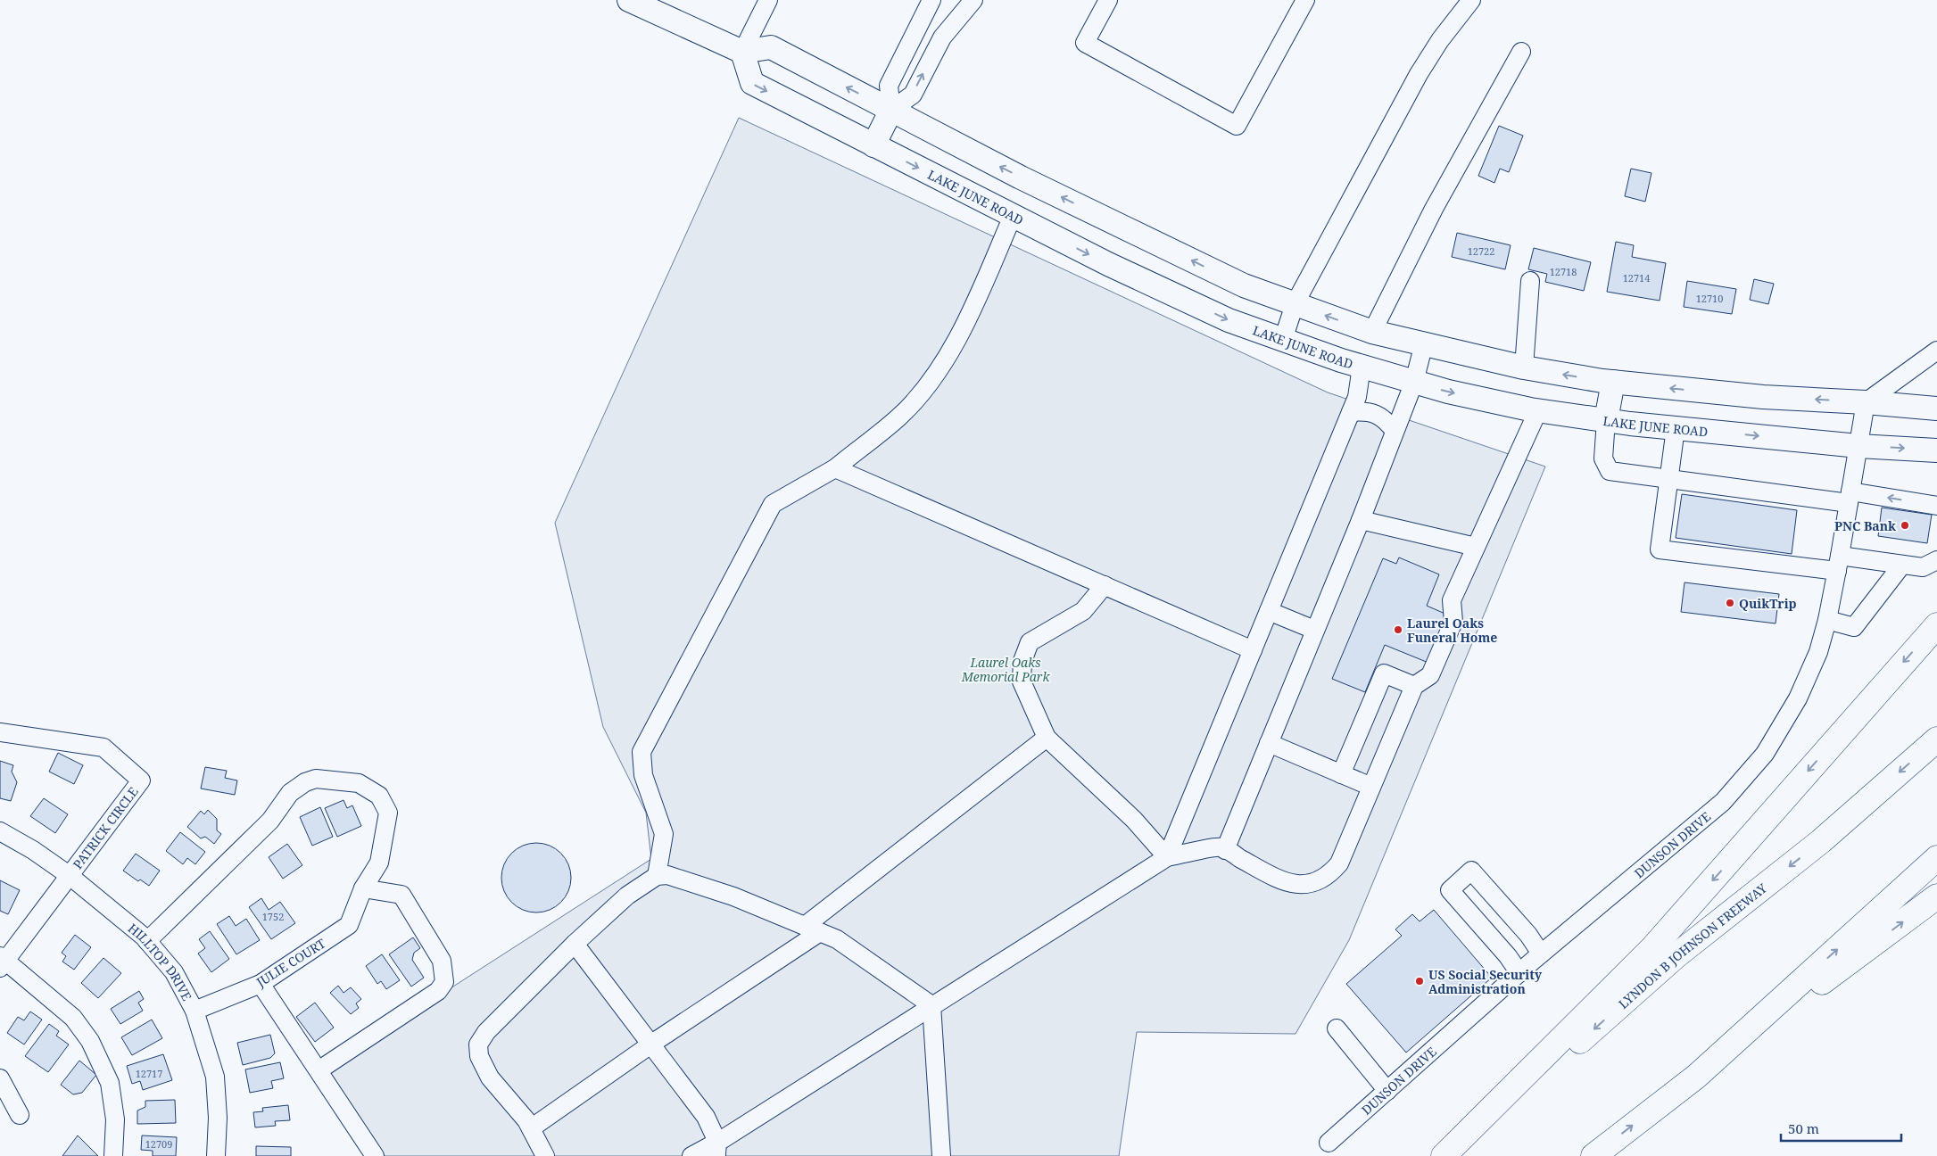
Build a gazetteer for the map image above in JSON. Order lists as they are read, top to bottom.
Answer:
{
  "streets": {
    "highway": ["LYNDON B JOHNSON FREEWAY"],
    "main road": ["LAKE JUNE ROAD"],
    "street": [
      "PATRICK CIRCLE",
      "DUNSON DRIVE",
      "JULIE COURT",
      "HILLTOP DRIVE"
    ]
  },
  "crossings": [
    ["LAKE JUNE ROAD", "DUNSON DRIVE"],
    ["PATRICK CIRCLE", "HILLTOP DRIVE"],
    ["JULIE COURT", "HILLTOP DRIVE"]
  ],
  "parks": ["Laurel Oaks Memorial Park"],
  "places": [
    "PNC Bank",
    "QuikTrip",
    "Laurel Oaks Funeral Home",
    "US Social Security Administration"
  ],
  "house_numbers": [
    "12722",
    "12718",
    "12714",
    "12710",
    "1752",
    "12717",
    "12709"
  ],
  "scale_bar": "50 m"
}
